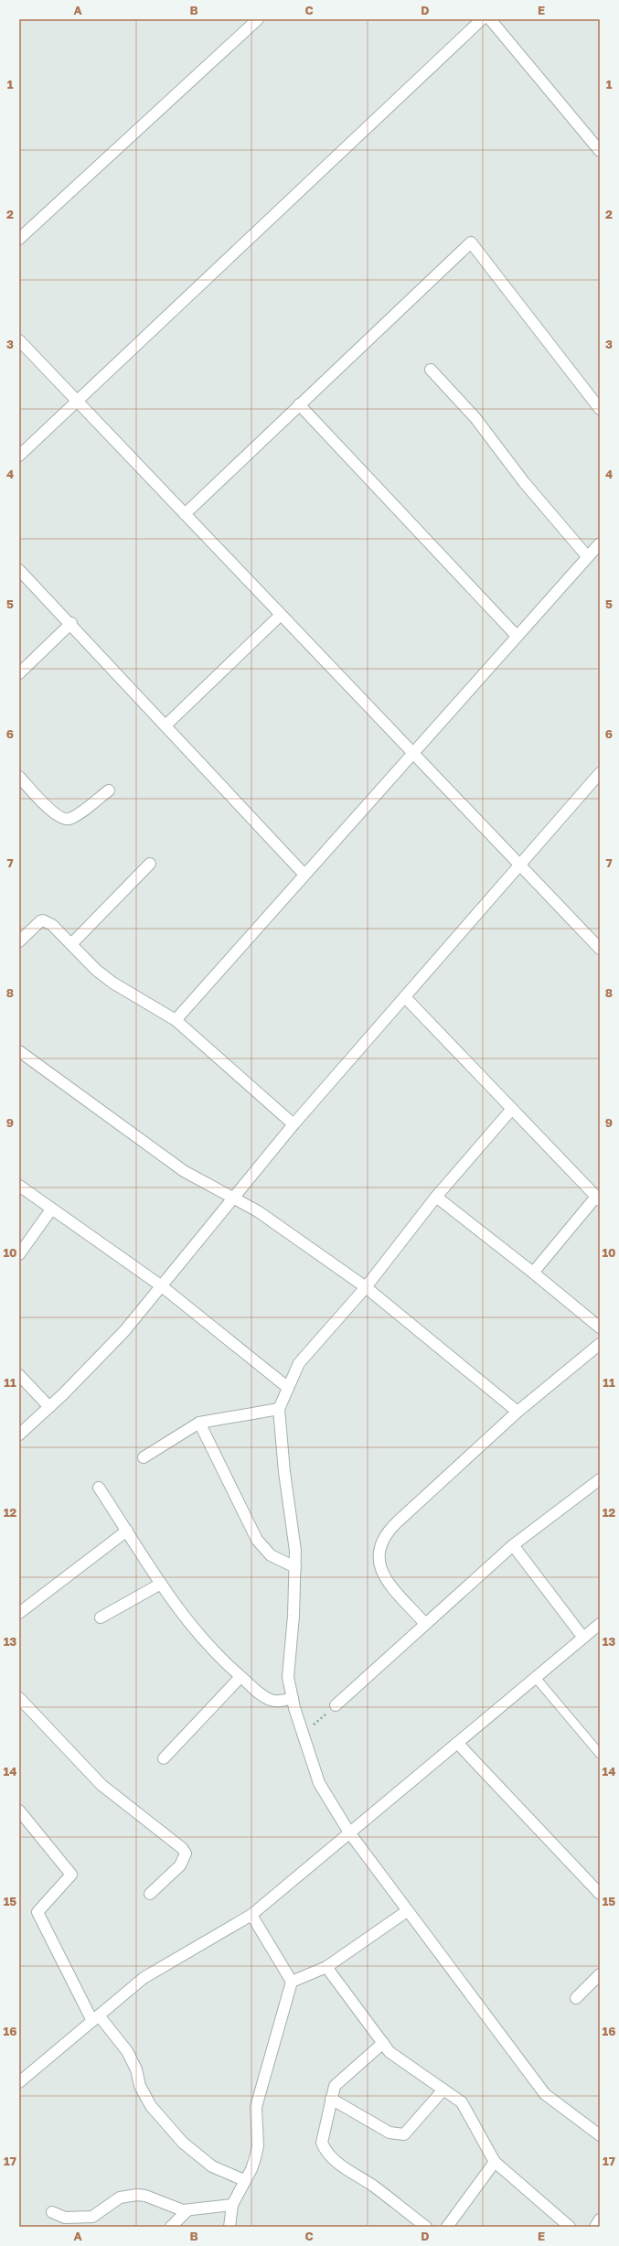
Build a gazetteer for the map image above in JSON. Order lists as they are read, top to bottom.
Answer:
{
  "grid": {
    "columns": [
      "A",
      "B",
      "C",
      "D",
      "E"
    ],
    "rows": [
      "1",
      "2",
      "3",
      "4",
      "5",
      "6",
      "7",
      "8",
      "9",
      "10",
      "11",
      "12",
      "13",
      "14",
      "15",
      "16",
      "17"
    ]
  }
}
